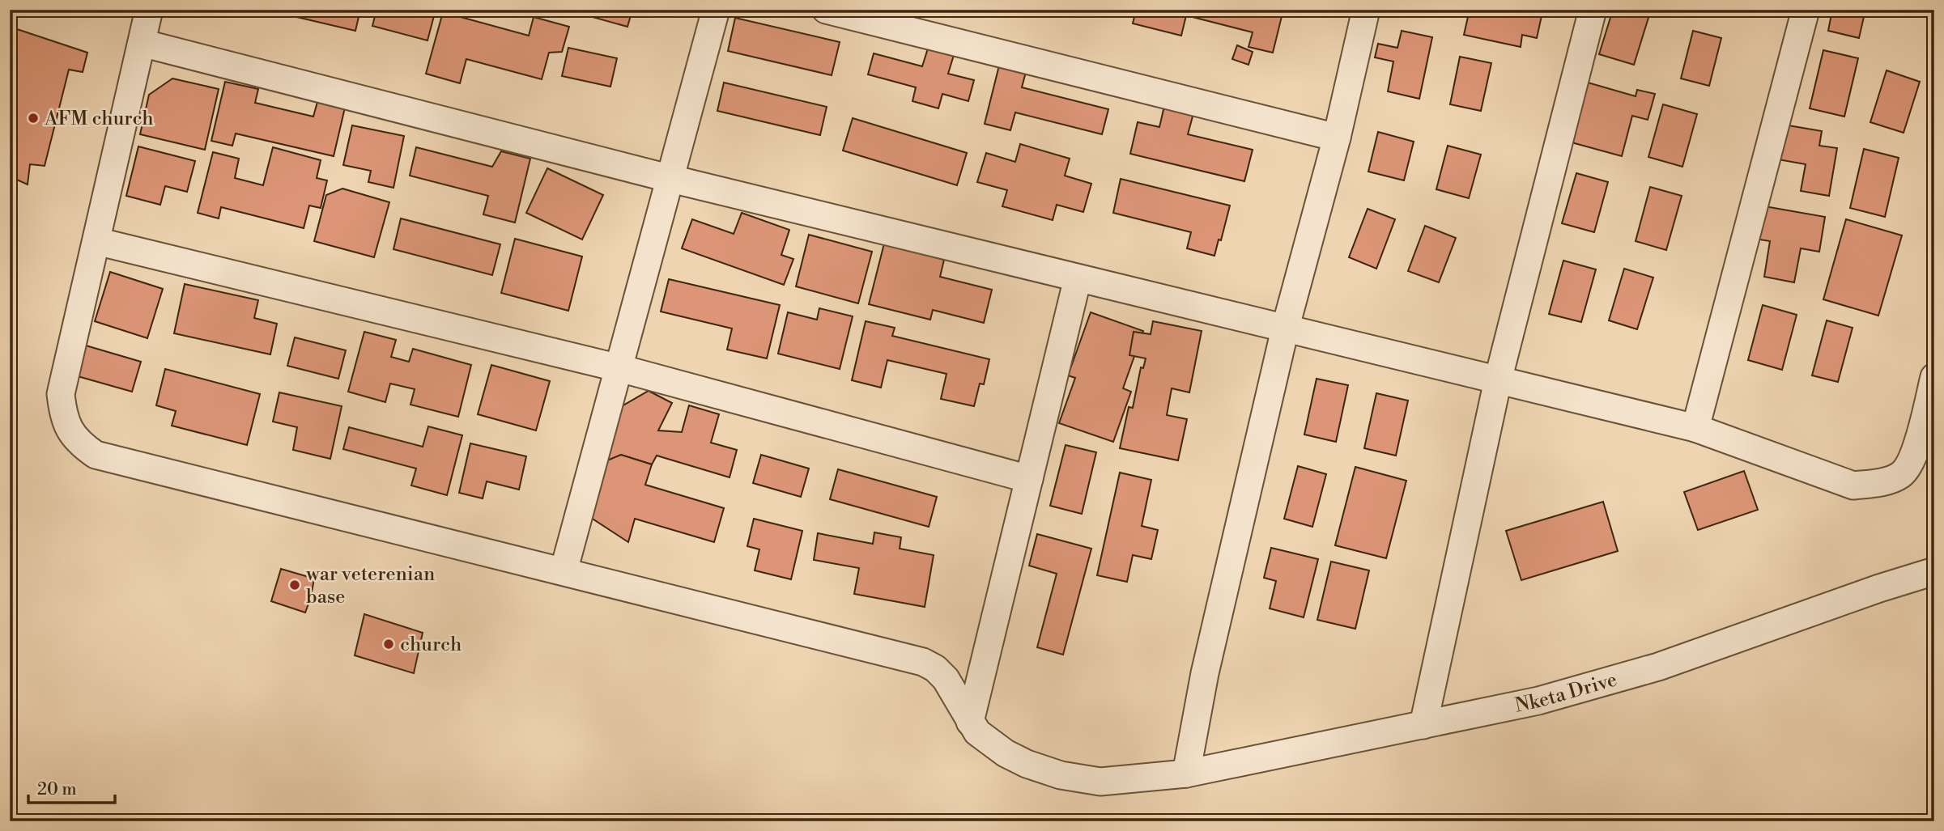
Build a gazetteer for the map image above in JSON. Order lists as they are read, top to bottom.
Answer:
{
  "streets": {
    "street": ["Nketa Drive"]
  },
  "places": ["AFM church", "war veterenian base", "church"],
  "scale_bar": "20 m"
}
